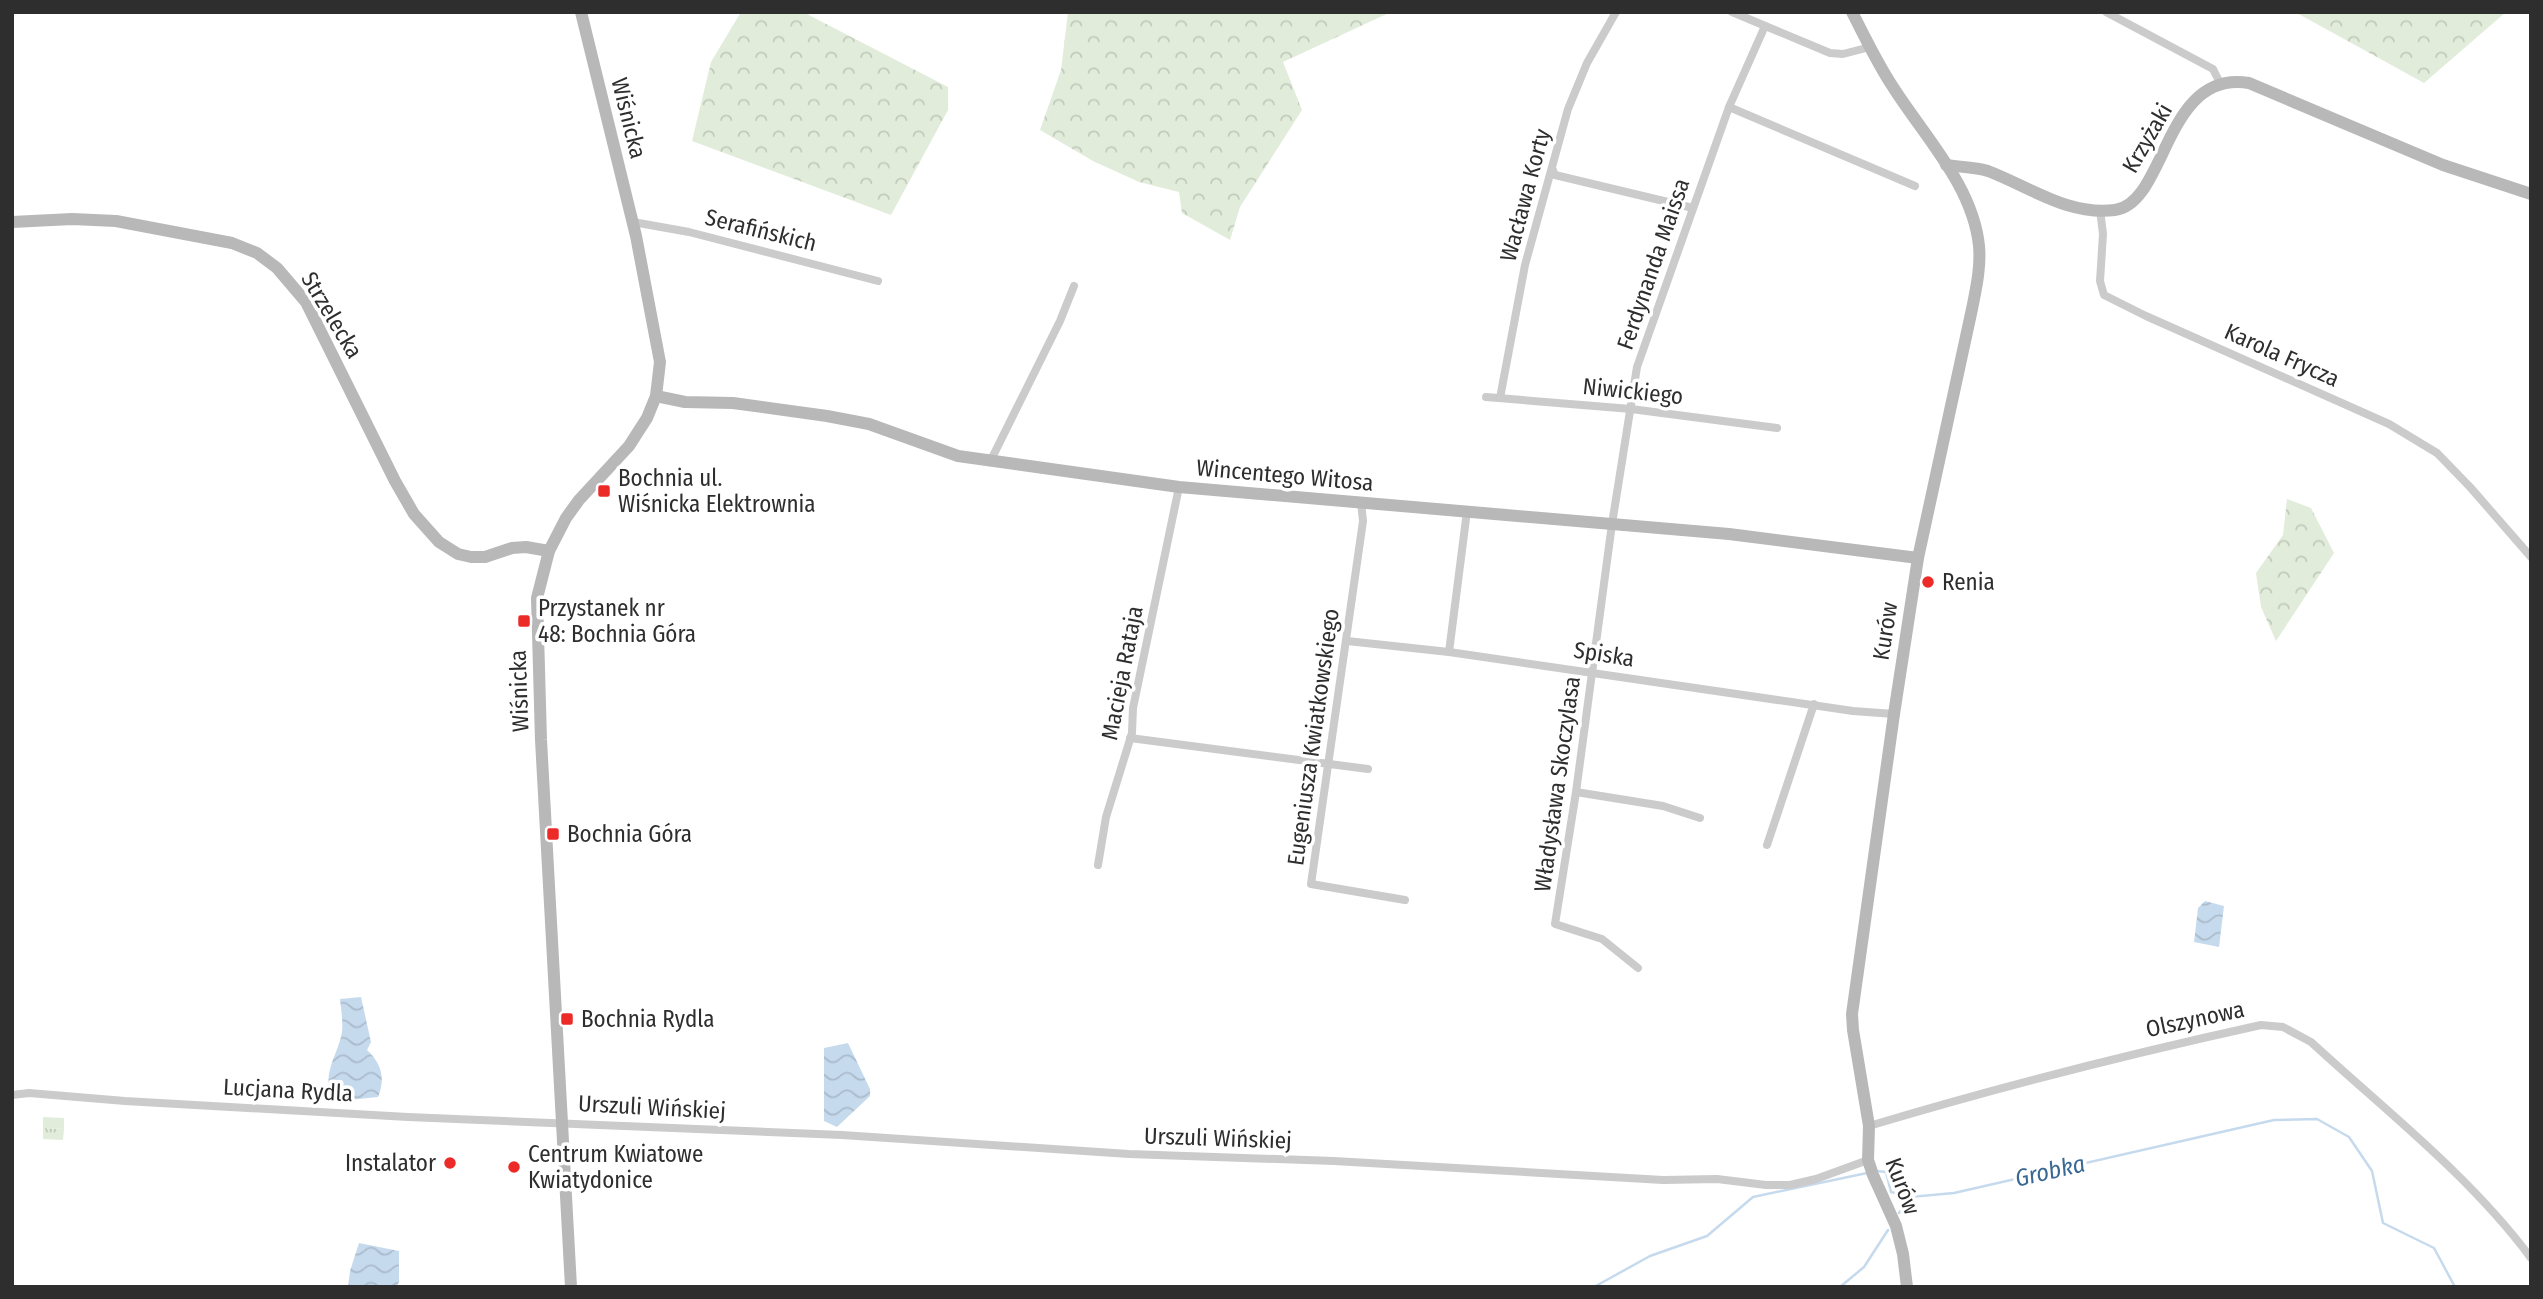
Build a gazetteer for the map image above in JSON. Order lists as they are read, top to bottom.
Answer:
{
  "streets": {
    "street": [
      "Wiśnicka",
      "Krzyżaki",
      "Wacława Korty",
      "Serafińskich",
      "Ferdynanda Maissa",
      "Strzelecka",
      "Karola Frycza",
      "Niwickiego",
      "Wincentego Witosa",
      "Kurów",
      "Spiska",
      "Macieja Rataja",
      "Eugeniusza Kwiatkowskiego",
      "Władysława Skoczylasa",
      "Olszynowa",
      "Lucjana Rydla",
      "Urszuli Wińskiej"
    ]
  },
  "crossings": [
    ["Wiśnicka", "Serafińskich"],
    ["Wiśnicka", "Strzelecka"],
    ["Wiśnicka", "Wincentego Witosa"],
    ["Wiśnicka", "Lucjana Rydla"],
    ["Wiśnicka", "Urszuli Wińskiej"],
    ["Krzyżaki", "Karola Frycza"],
    ["Krzyżaki", "Kurów"],
    ["Wacława Korty", "Niwickiego"],
    ["Ferdynanda Maissa", "Niwickiego"],
    ["Ferdynanda Maissa", "Wincentego Witosa"],
    ["Ferdynanda Maissa", "Władysława Skoczylasa"],
    ["Wincentego Witosa", "Kurów"],
    ["Wincentego Witosa", "Macieja Rataja"],
    ["Wincentego Witosa", "Eugeniusza Kwiatkowskiego"],
    ["Wincentego Witosa", "Władysława Skoczylasa"],
    ["Kurów", "Spiska"],
    ["Kurów", "Olszynowa"],
    ["Kurów", "Urszuli Wińskiej"],
    ["Spiska", "Eugeniusza Kwiatkowskiego"],
    ["Spiska", "Władysława Skoczylasa"],
    ["Lucjana Rydla", "Urszuli Wińskiej"]
  ],
  "water": ["Grobka"],
  "places": {
    "transit": [
      "Bochnia ul. Wiśnicka Elektrownia",
      "Przystanek nr 48: Bochnia Góra",
      "Bochnia Góra",
      "Bochnia Rydla"
    ],
    "other": ["Renia", "Instalator", "Centrum Kwiatowe Kwiatydonice"]
  }
}
